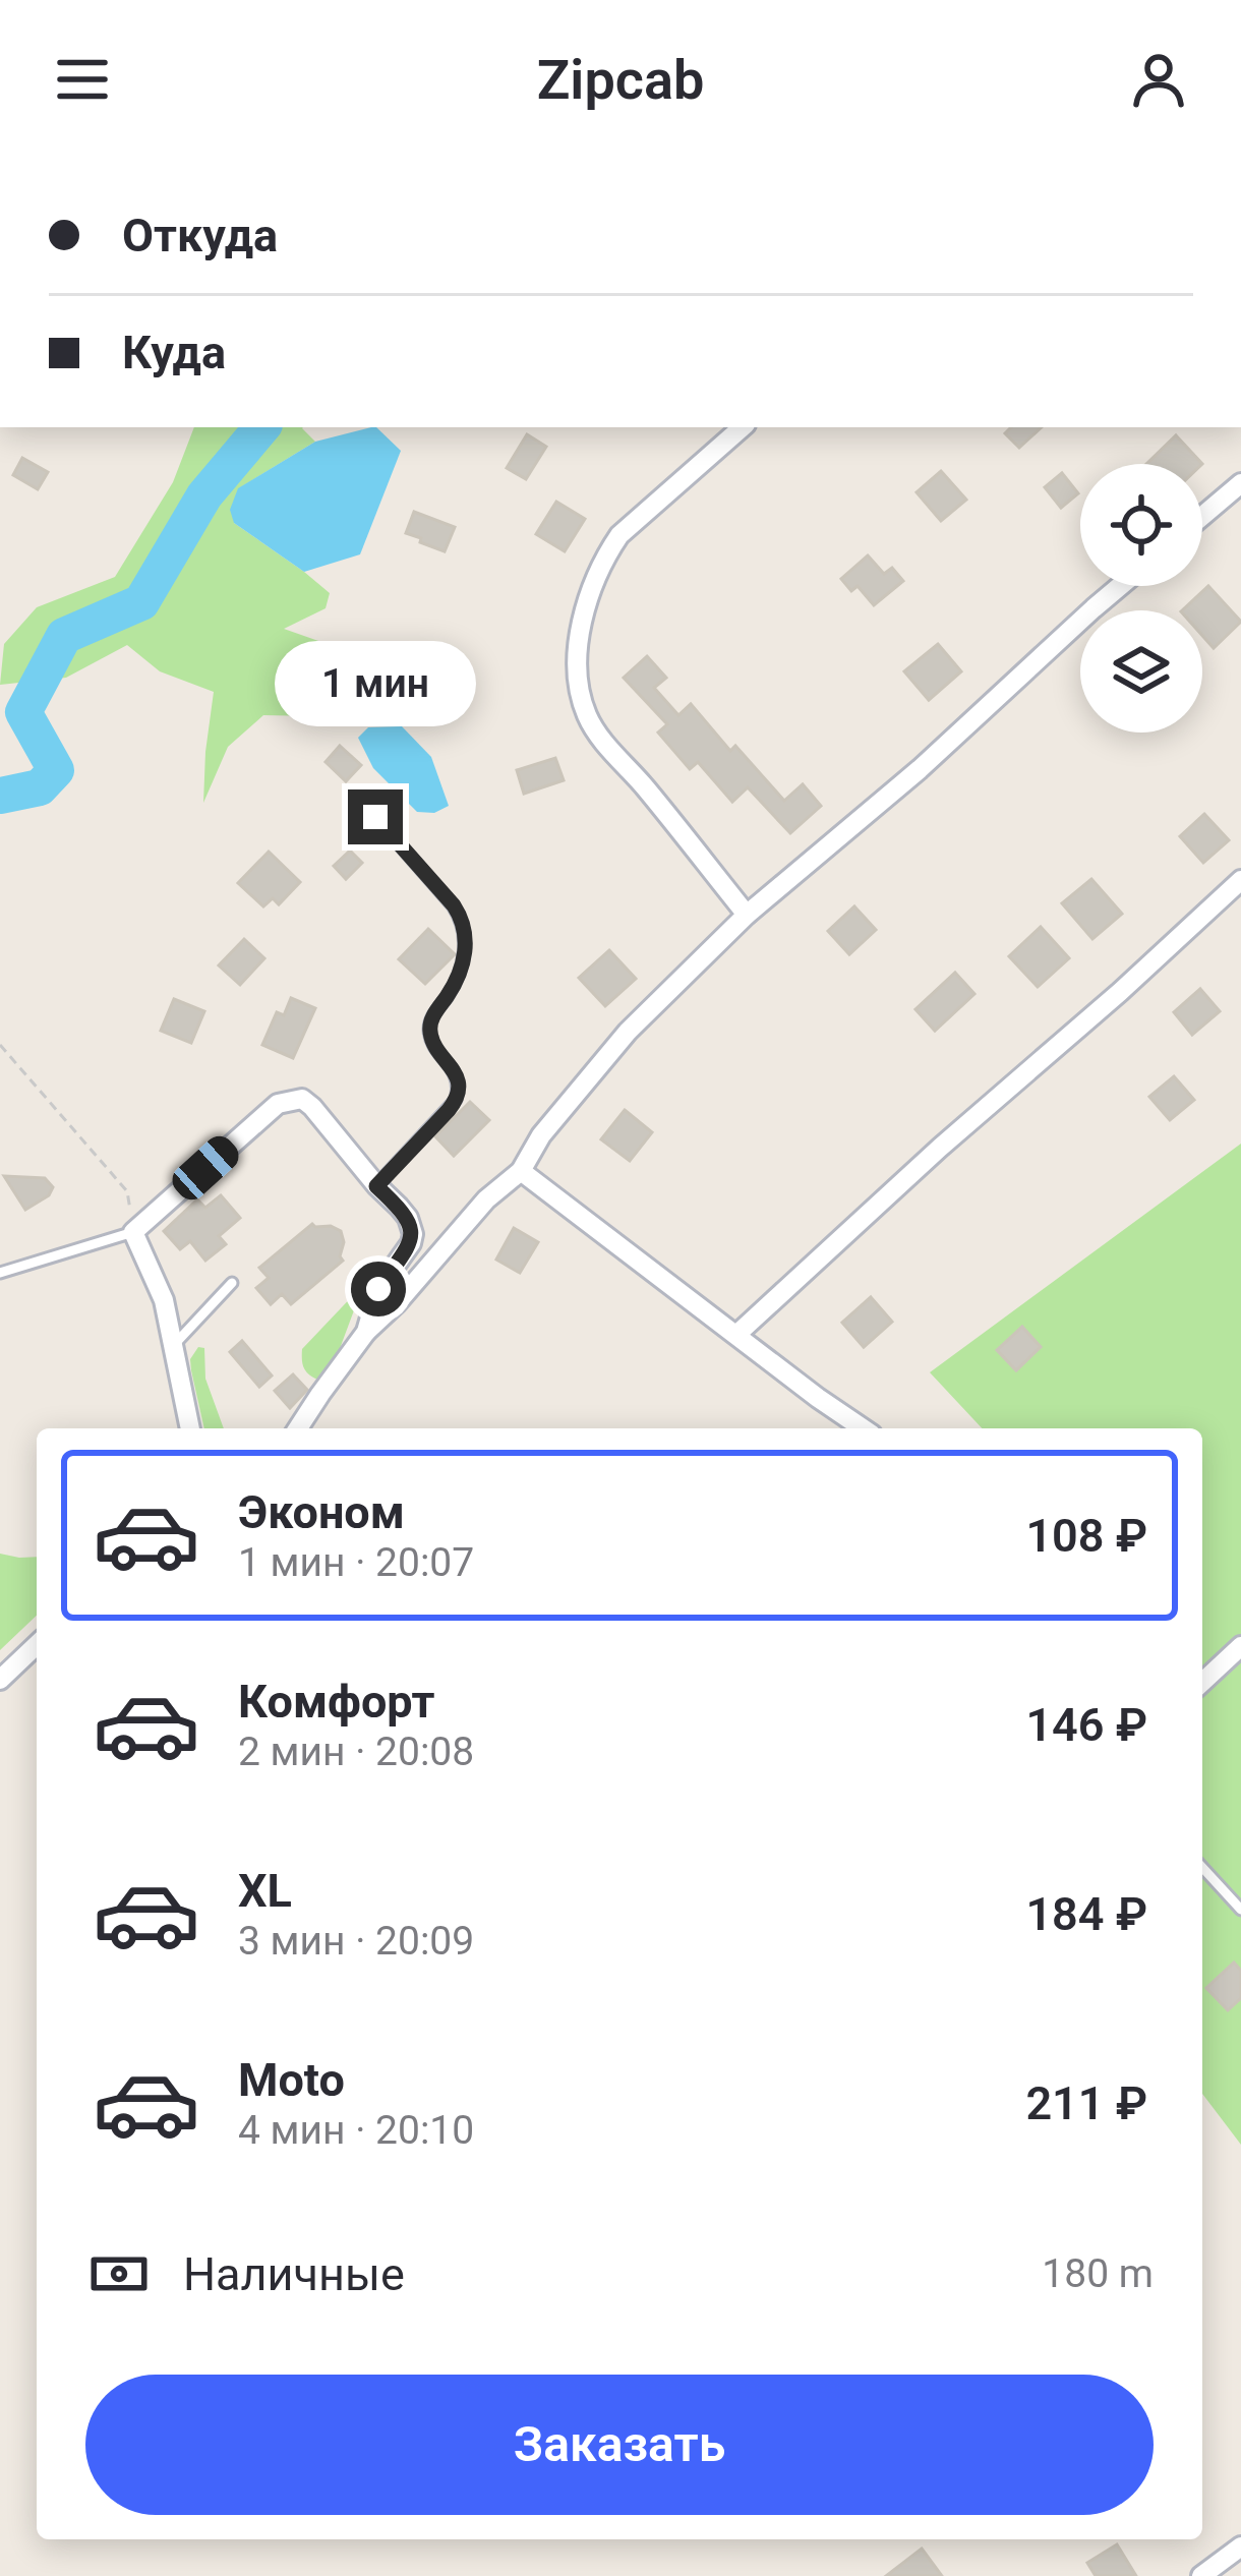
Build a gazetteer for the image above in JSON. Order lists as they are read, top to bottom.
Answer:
{
  "page": {
    "header": "Zipcab",
    "banner": ["Откуда", "Куда"],
    "bubble": "1 мин",
    "list": [
      {
        "name": "Эконом",
        "note": "1 мин · 20:07",
        "value": "108 ₽"
      },
      {
        "name": "Комфорт",
        "note": "2 мин · 20:08",
        "value": "146 ₽"
      },
      {
        "name": "XL",
        "note": "3 мин · 20:09",
        "value": "184 ₽"
      },
      {
        "name": "Moto",
        "note": "4 мин · 20:10",
        "value": "211 ₽"
      }
    ],
    "pay": ["Наличные", "180 m"],
    "buttons": "Заказать"
  }
}
